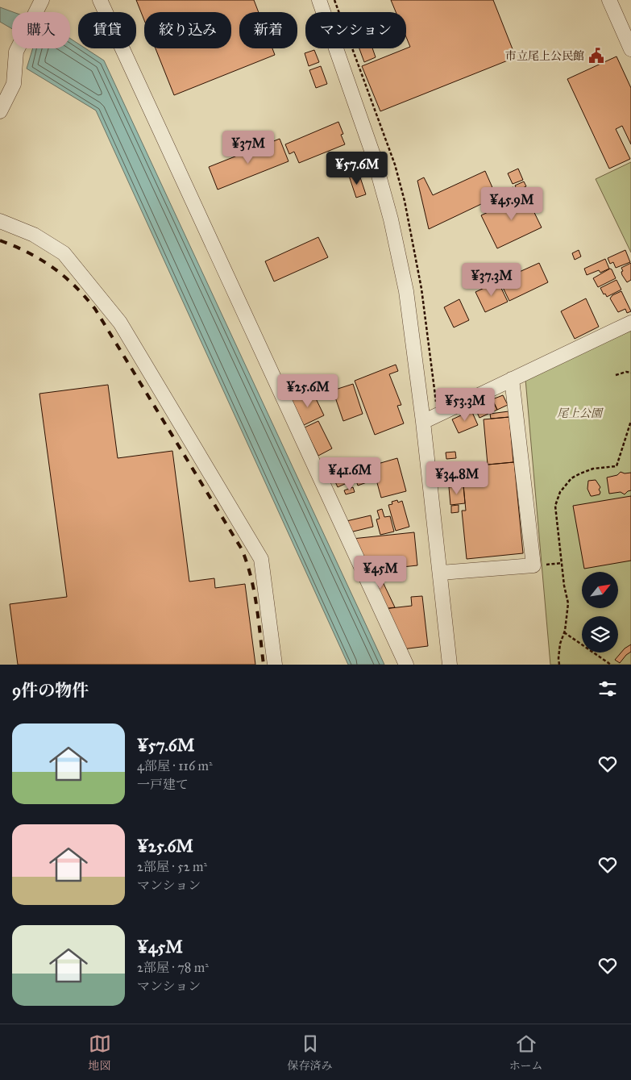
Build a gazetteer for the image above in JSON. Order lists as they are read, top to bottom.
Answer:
{
  "parks": ["尾上公園"],
  "places": {
    "public building": ["市立尾上公民館"]
  },
  "north": "top right",
  "page": {
    "chip": [
      "購入",
      "賃貸",
      "絞り込み",
      "新着",
      "マンション"
    ],
    "price": [
      "¥37M",
      "¥57.6M",
      "¥45.9M",
      "¥37.3M",
      "¥25.6M",
      "¥53.3M",
      "¥41.6M",
      "¥34.8M",
      "¥45M"
    ],
    "heading": "9件の物件",
    "list": [
      {
        "name": "¥57.6M",
        "note": "4部屋 · 116 m² · 一戸建て"
      },
      {
        "name": "¥25.6M",
        "note": "2部屋 · 52 m² · マンション"
      },
      {
        "name": "¥45M",
        "note": "2部屋 · 78 m² · マンション"
      }
    ],
    "tabs": ["地図", "保存済み", "ホーム"]
  }
}
